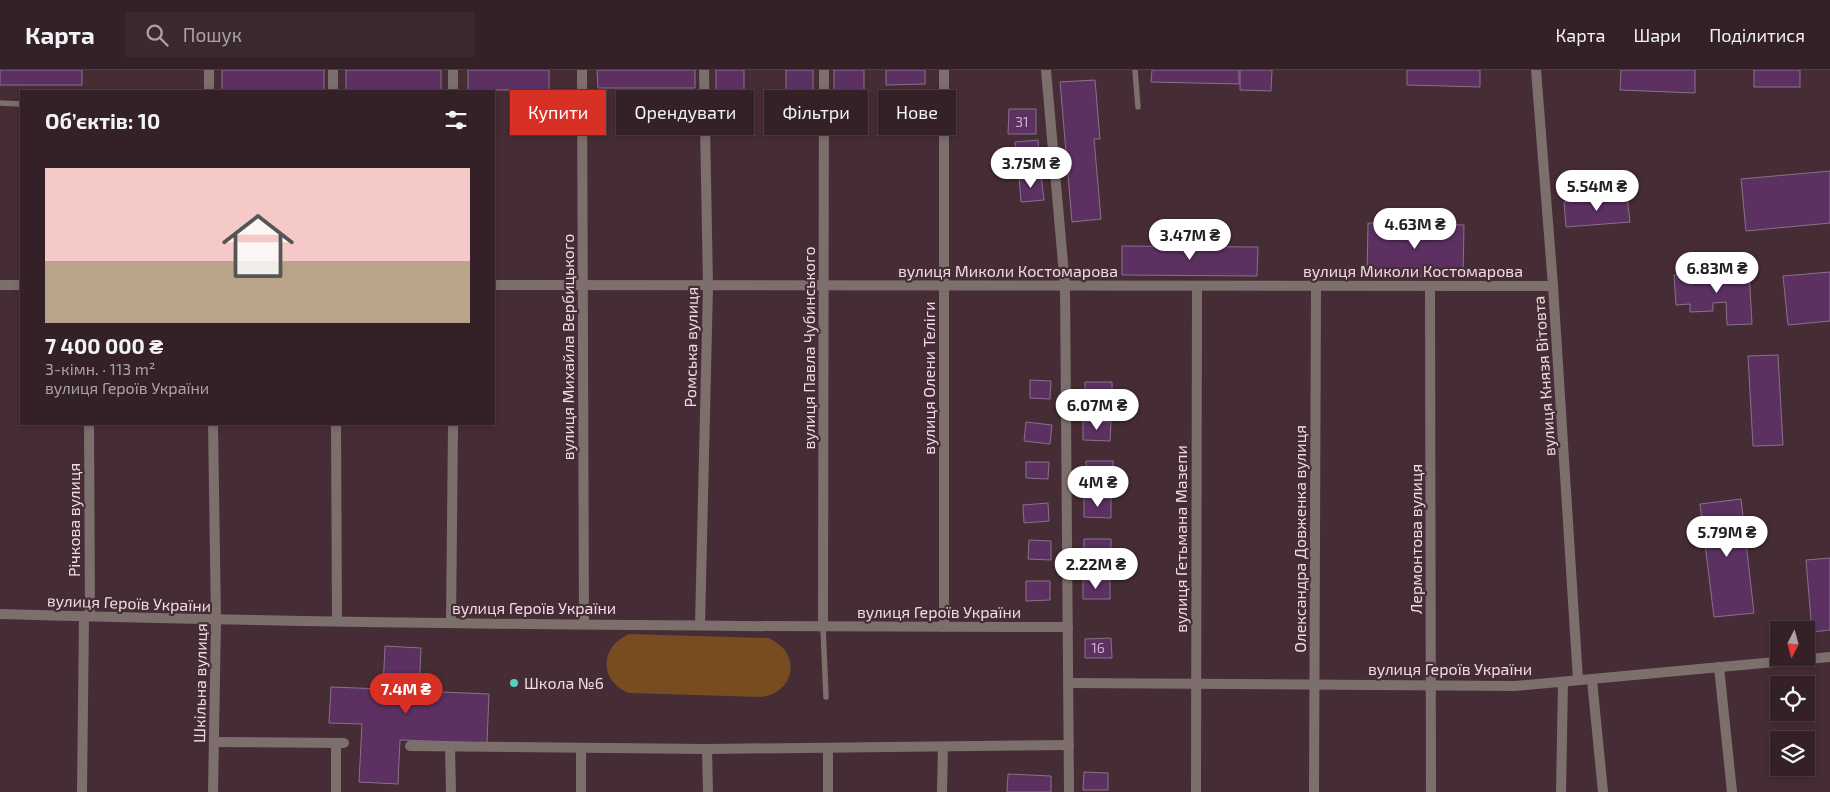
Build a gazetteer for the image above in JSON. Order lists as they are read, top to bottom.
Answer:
{
  "streets": {
    "street": [
      "вулиця Миколи Костомарова",
      "вулиця Михайла Вербицького",
      "Ромська вулиця",
      "вулиця Павла Чубинського",
      "вулиця Князя Вітовта",
      "вулиця Олени Теліги",
      "Річкова вулиця",
      "вулиця Гетьмана Мазепи",
      "Олександра Довженка вулиця",
      "Лермонтова вулиця",
      "вулиця Героїв України",
      "Шкільна вулиця"
    ]
  },
  "crossings": [
    ["вулиця Миколи Костомарова", "вулиця Михайла Вербицького"],
    ["вулиця Миколи Костомарова", "Ромська вулиця"],
    ["вулиця Миколи Костомарова", "вулиця Павла Чубинського"],
    ["вулиця Миколи Костомарова", "вулиця Князя Вітовта"],
    ["вулиця Миколи Костомарова", "вулиця Олени Теліги"],
    ["вулиця Миколи Костомарова", "вулиця Гетьмана Мазепи"],
    ["вулиця Миколи Костомарова", "Олександра Довженка вулиця"],
    ["вулиця Миколи Костомарова", "Лермонтова вулиця"],
    ["вулиця Михайла Вербицького", "вулиця Героїв України"],
    ["Ромська вулиця", "вулиця Героїв України"],
    ["вулиця Павла Чубинського", "вулиця Героїв України"],
    ["вулиця Князя Вітовта", "вулиця Героїв України"],
    ["вулиця Олени Теліги", "вулиця Героїв України"],
    ["Річкова вулиця", "вулиця Героїв України"],
    ["вулиця Гетьмана Мазепи", "вулиця Героїв України"],
    ["Олександра Довженка вулиця", "вулиця Героїв України"],
    ["Лермонтова вулиця", "вулиця Героїв України"],
    ["вулиця Героїв України", "Шкільна вулиця"]
  ],
  "places": ["Школа №6"],
  "house_numbers": ["31", "16"],
  "north": "bottom",
  "page": {
    "header": "Карта",
    "search": "Пошук",
    "nav": ["Карта", "Шари", "Поділитися"],
    "chip": [
      "Купити",
      "Орендувати",
      "Фільтри",
      "Нове"
    ],
    "heading": "Об’єктів: 10",
    "price": [
      "3.75M ₴",
      "5.54M ₴",
      "4.63M ₴",
      "3.47M ₴",
      "6.83M ₴",
      "6.07M ₴",
      "4M ₴",
      "5.79M ₴",
      "2.22M ₴",
      "7.4M ₴"
    ],
    "list": [
      {
        "name": "7 400 000 ₴",
        "note": "3-кімн. · 113 m² · вулиця Героїв України"
      }
    ]
  }
}
